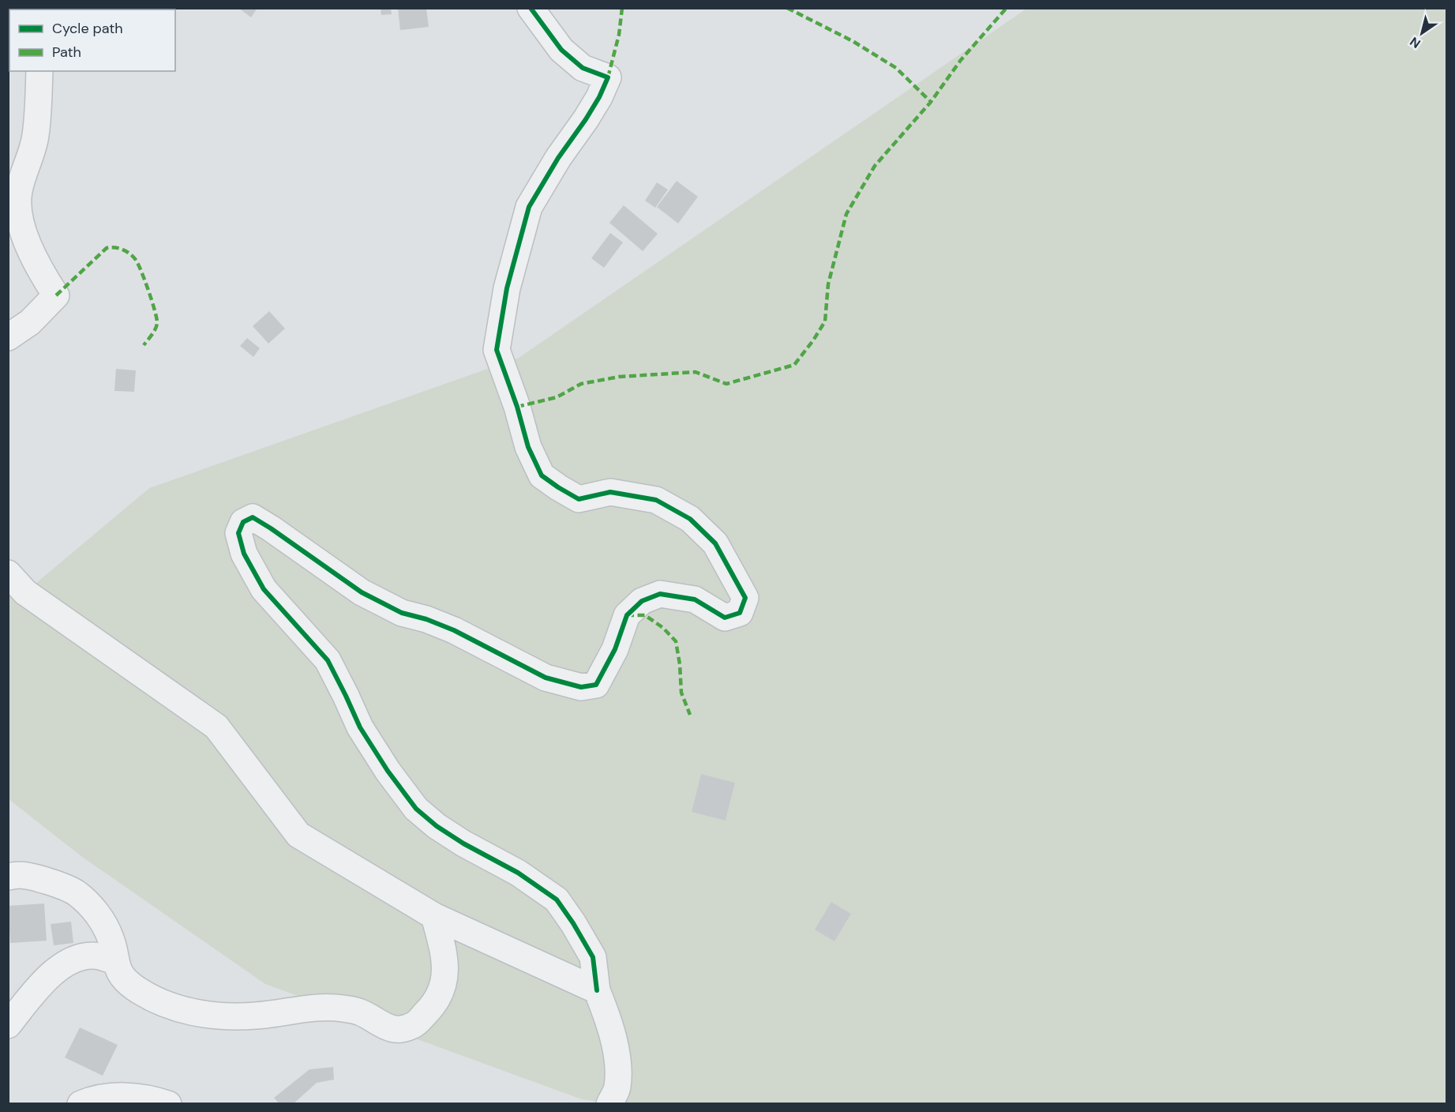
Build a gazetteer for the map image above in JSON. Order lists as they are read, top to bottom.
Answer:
{
  "legend": ["Cycle path", "Path"],
  "north": "bottom left"
}
